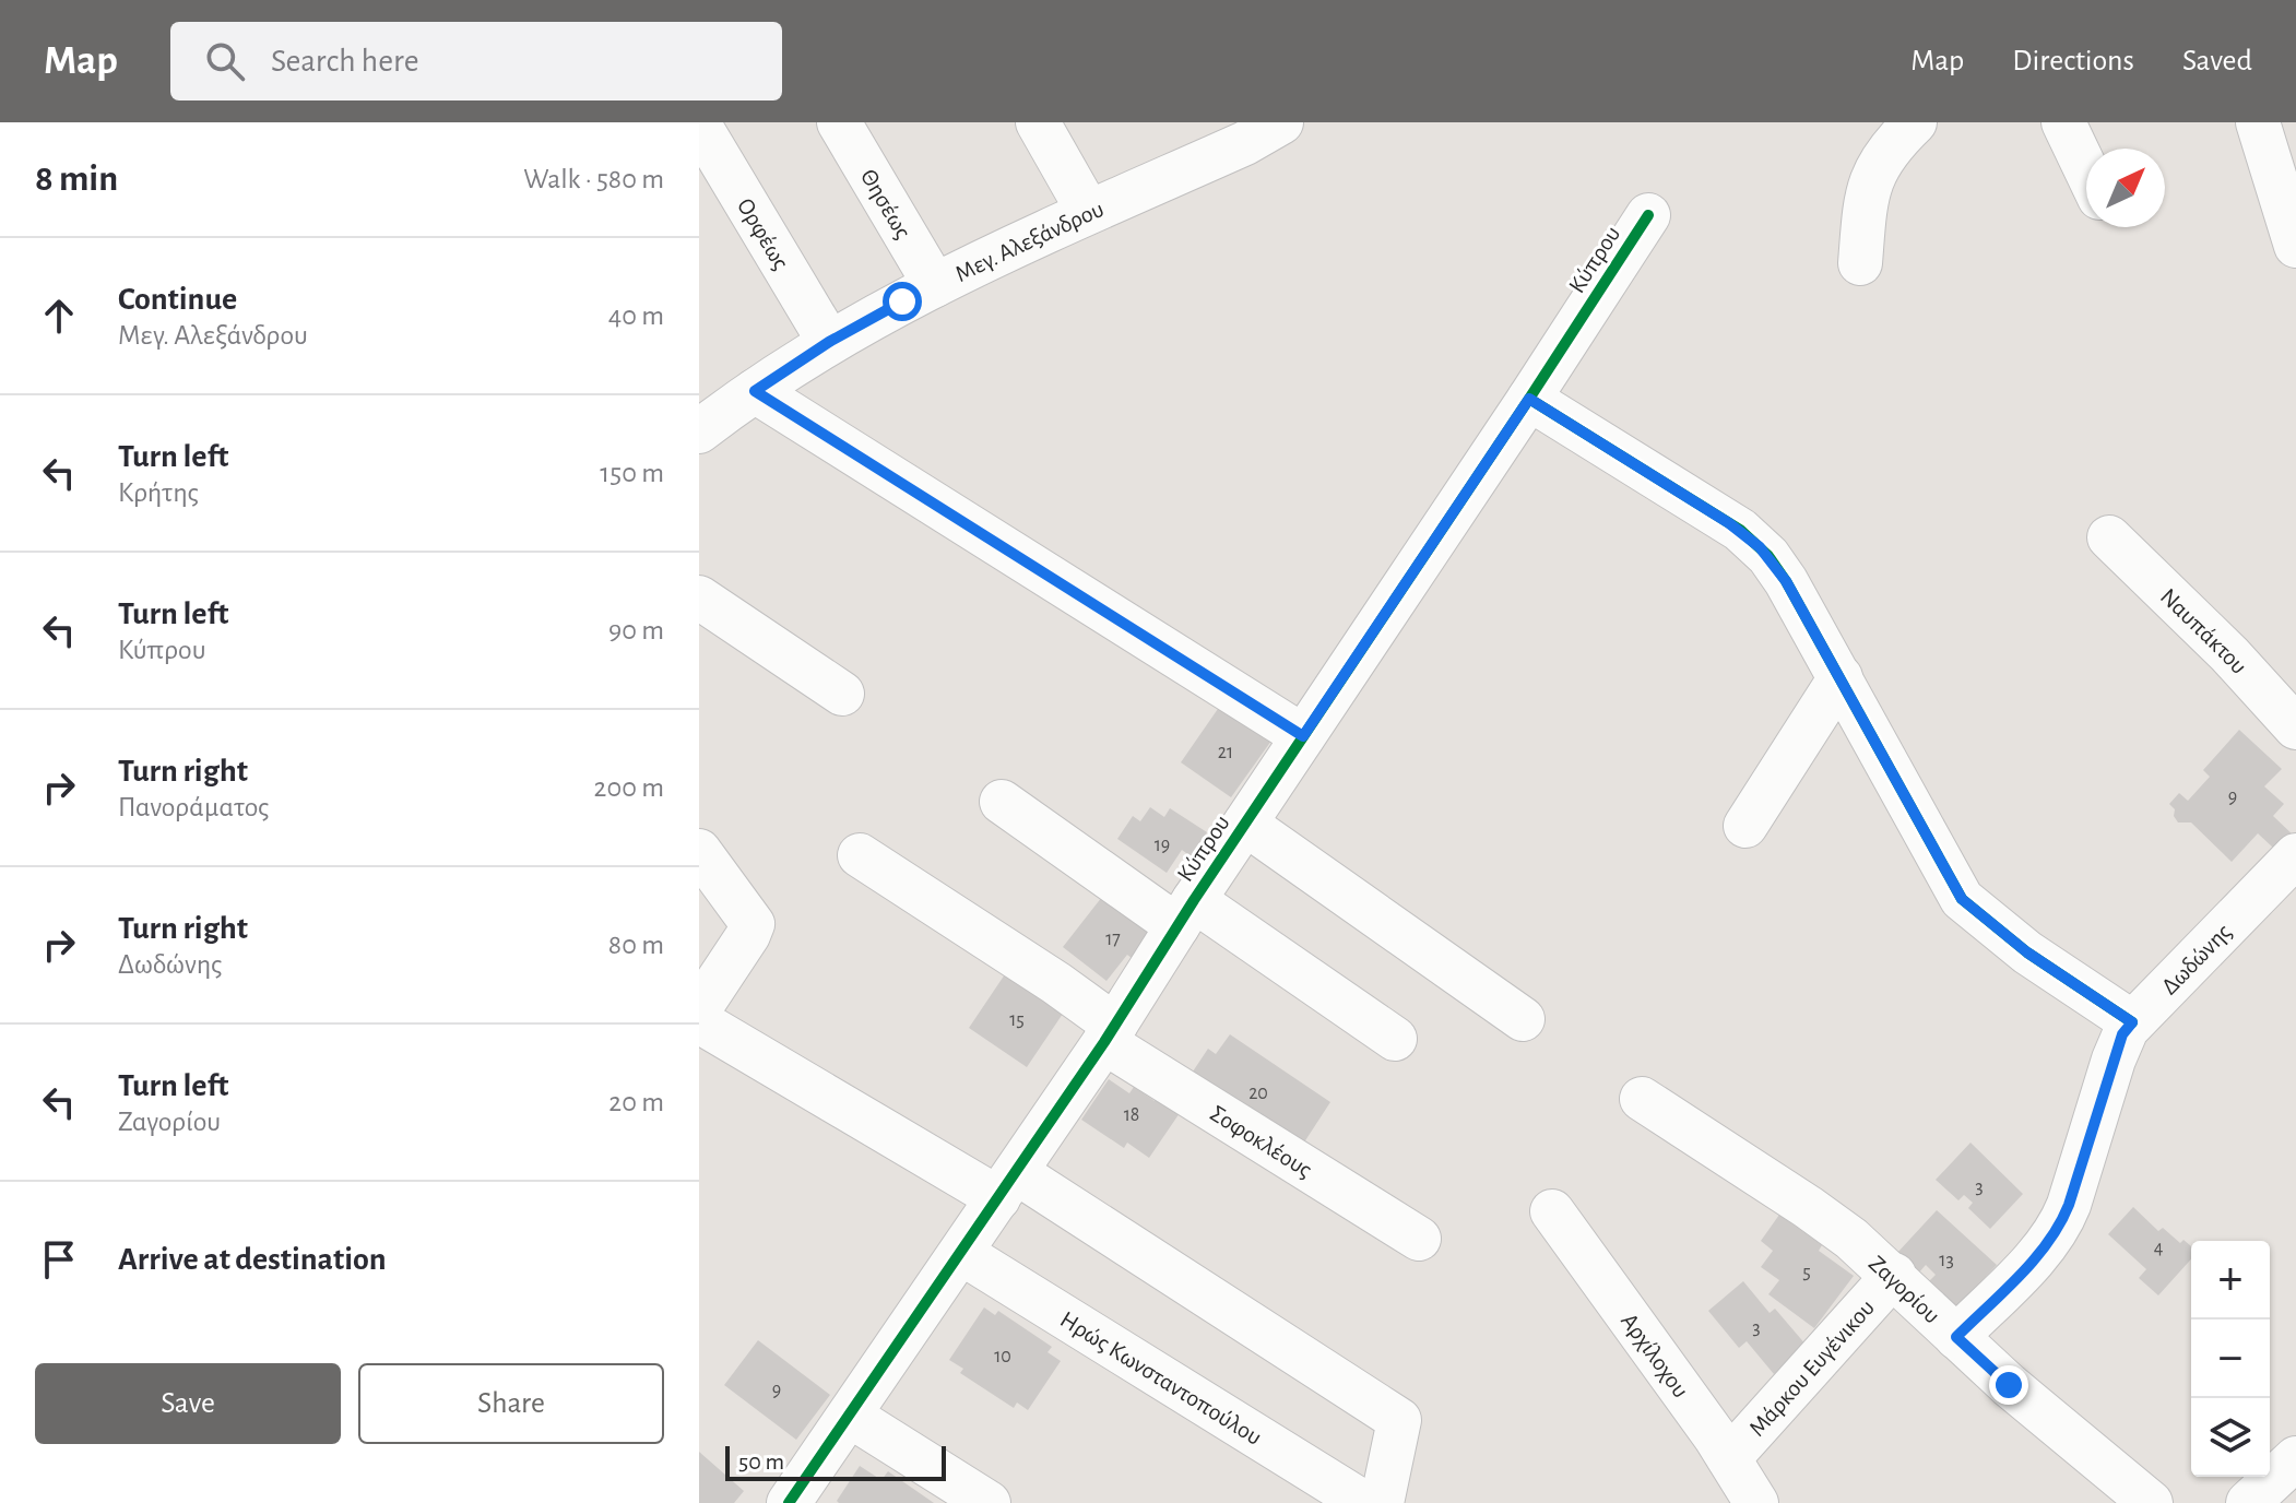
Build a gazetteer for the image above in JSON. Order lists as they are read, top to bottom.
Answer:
{
  "streets": {
    "street": [
      "Θησέως",
      "Ορφέως",
      "Μεγ. Αλεξάνδρου",
      "Κύπρου",
      "Ναυπάκτου",
      "Δωδώνης",
      "Σοφοκλέους",
      "Ζαγορίου",
      "Αρχίλοχου",
      "Μάρκου Ευγένικου",
      "Ηρώς Κωνσταντοπούλου"
    ]
  },
  "crossings": [
    ["Θησέως", "Μεγ. Αλεξάνδρου"],
    ["Ορφέως", "Μεγ. Αλεξάνδρου"],
    ["Κύπρου", "Σοφοκλέους"],
    ["Κύπρου", "Ηρώς Κωνσταντοπούλου"],
    ["Δωδώνης", "Ζαγορίου"],
    ["Ζαγορίου", "Μάρκου Ευγένικου"],
    ["Αρχίλοχου", "Μάρκου Ευγένικου"]
  ],
  "house_numbers": [
    "21",
    "9",
    "19",
    "17",
    "15",
    "20",
    "18",
    "3",
    "4",
    "13",
    "5",
    "3",
    "10",
    "9"
  ],
  "scale_bar": "50 m",
  "north": "top right",
  "page": {
    "header": "Map",
    "search": "Search here",
    "nav": ["Map", "Directions", "Saved"],
    "heading": ["8 min", "Walk · 580 m"],
    "list": [
      ["Continue", "Μεγ. Αλεξάνδρου", "40 m"],
      ["Turn left", "Κρήτης", "150 m"],
      ["Turn left", "Κύπρου", "90 m"],
      ["Turn right", "Πανοράματος", "200 m"],
      ["Turn right", "Δωδώνης", "80 m"],
      ["Turn left", "Ζαγορίου", "20 m"],
      "Arrive at destination"
    ],
    "map_buttons": ["+", "−"],
    "buttons": ["Save", "Share"],
    "scale": "50 m"
  }
}
